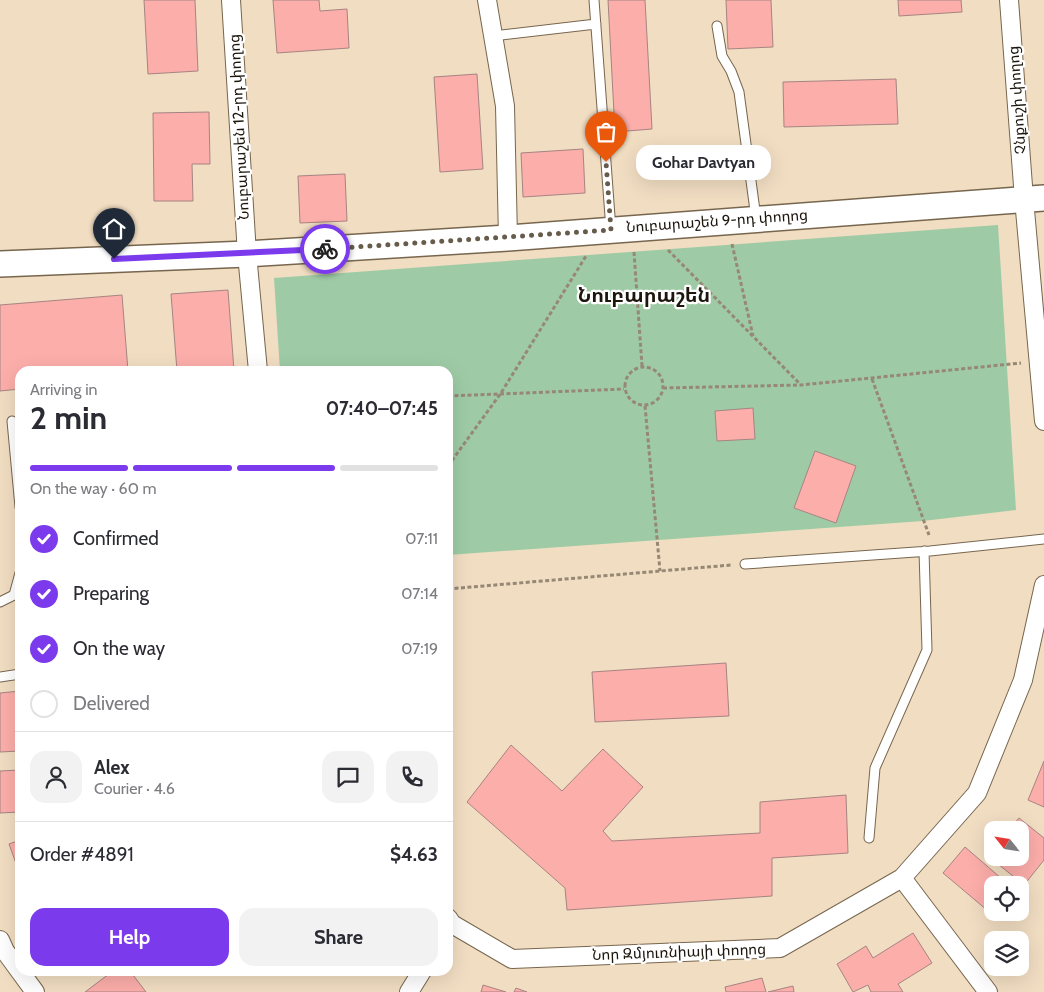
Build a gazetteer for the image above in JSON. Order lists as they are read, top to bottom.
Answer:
{
  "streets": {
    "main road": ["Նուբարաշեն 9-րդ փողոց"],
    "street": ["Չնքուշի փողոց", "Նուբարաշեն 12-րդ փողոց", "Նոր Զմյուռնիայի փողոց"]
  },
  "crossings": [
    ["Չնքուշի փողոց", "Նուբարաշեն 9-րդ փողոց"],
    ["Նուբարաշեն 12-րդ փողոց", "Նուբարաշեն 9-րդ փողոց"]
  ],
  "districts": ["Նուբարաշեն"],
  "places": ["Gohar Davtyan"],
  "north": "top left",
  "page": {
    "bubble": "Gohar Davtyan",
    "heading": ["2 min", "Arriving in", "07:40–07:45"],
    "panel": [
      "Alex",
      "Courier · 4.6",
      "Order #4891",
      "$4.63"
    ],
    "bar": "On the way · 60 m",
    "list": [
      ["Confirmed", "07:11"],
      ["Preparing", "07:14"],
      ["On the way", "07:19"],
      "Delivered"
    ],
    "buttons": ["Help", "Share"]
  }
}
